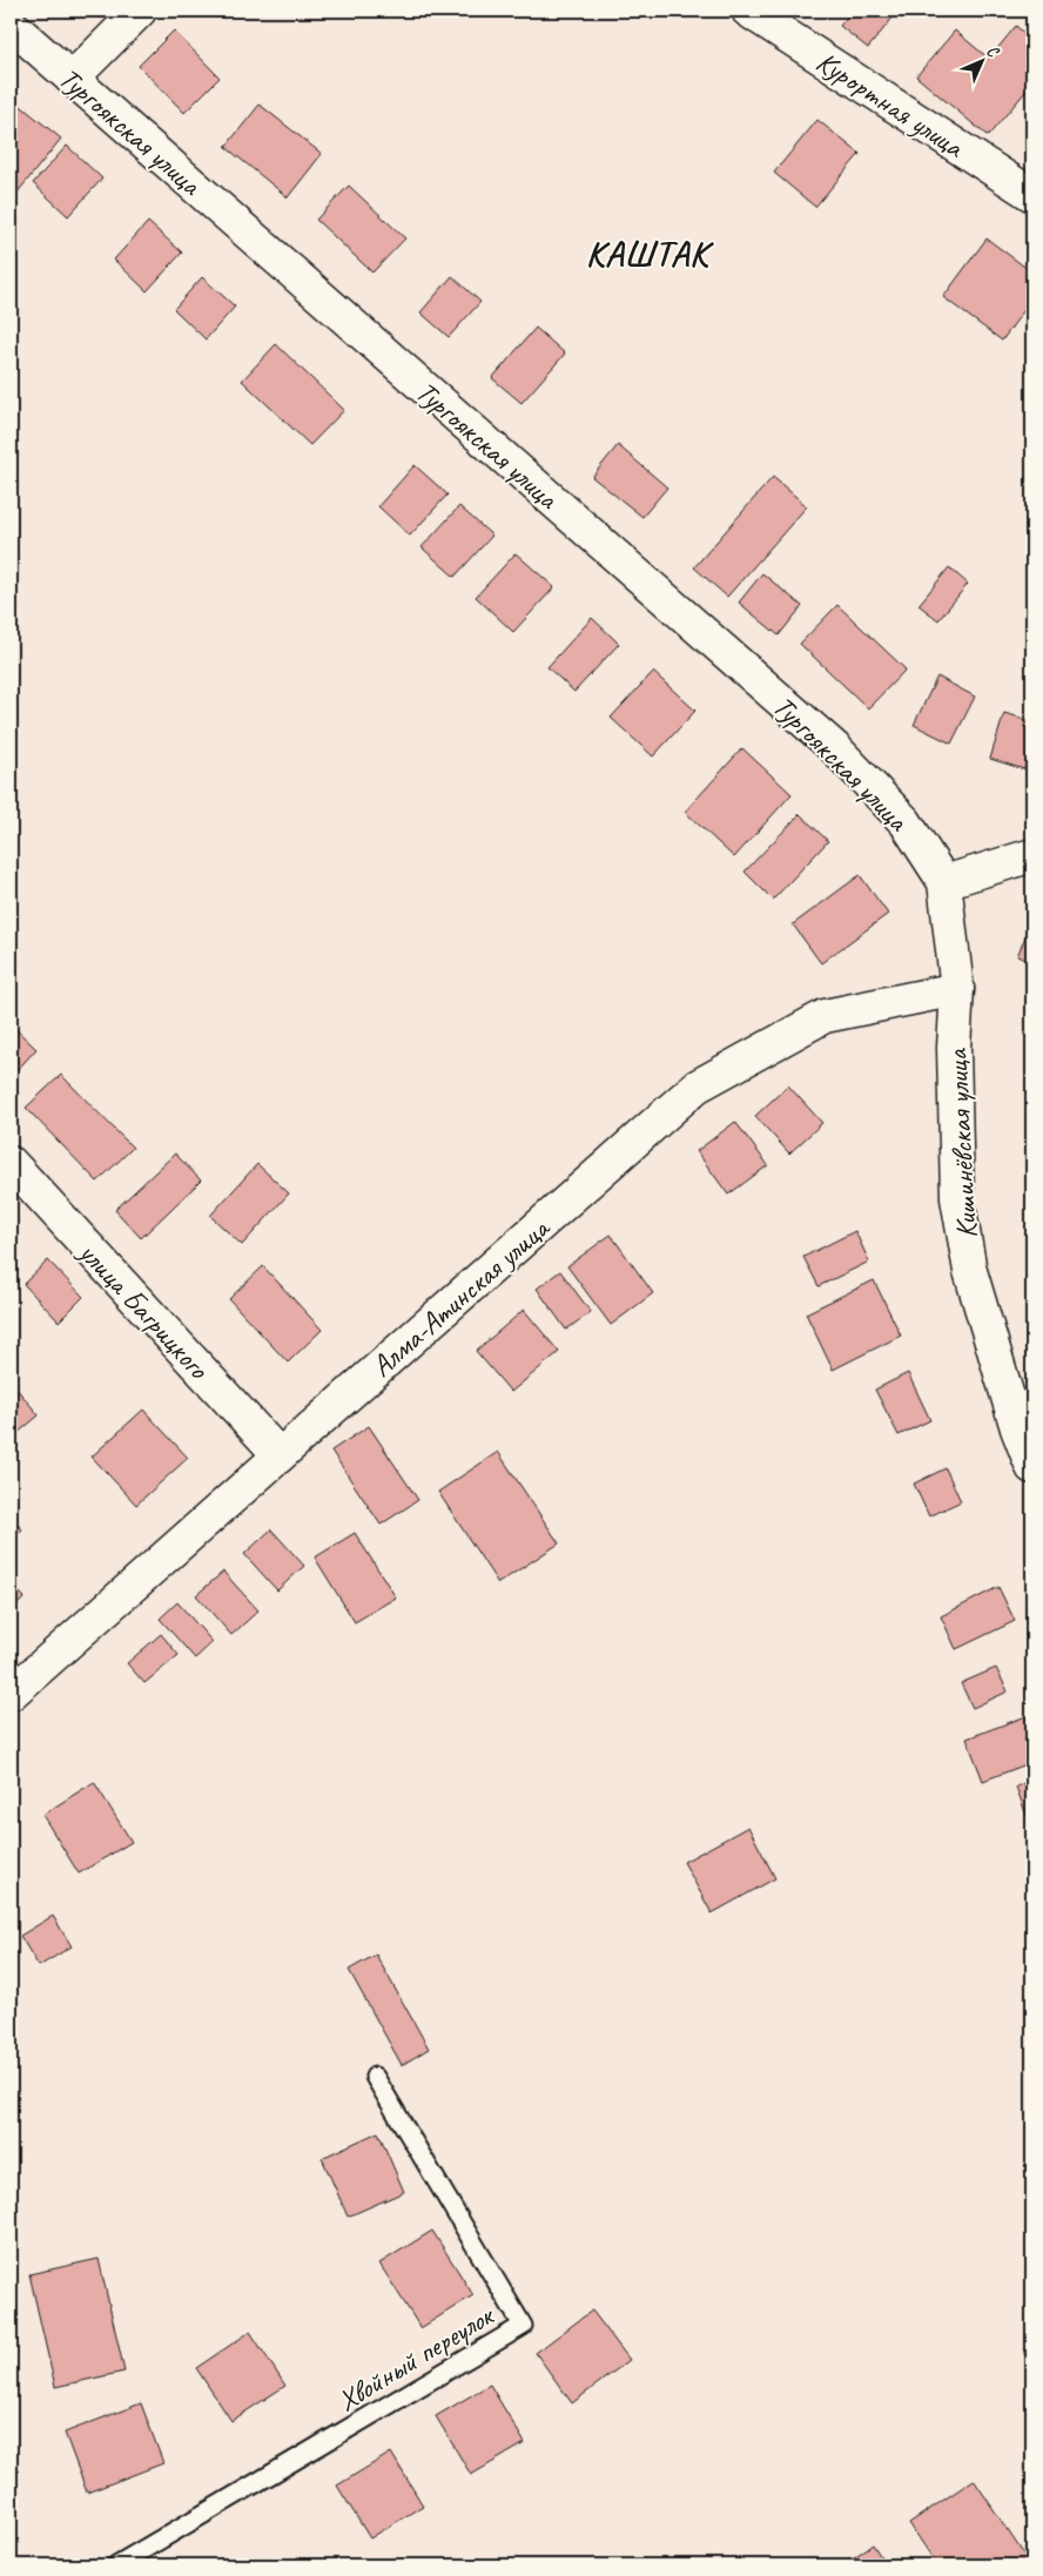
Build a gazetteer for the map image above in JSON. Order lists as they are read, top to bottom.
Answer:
{
  "streets": {
    "street": [
      "Курортная улица",
      "Тургоякская улица",
      "Кишинёвская улица",
      "Алма-Атинская улица",
      "улица Багрицкого"
    ],
    "lane": ["Хвойный переулок"]
  },
  "crossings": [
    ["Тургоякская улица", "Кишинёвская улица"],
    ["Кишинёвская улица", "Алма-Атинская улица"],
    ["Алма-Атинская улица", "улица Багрицкого"]
  ],
  "districts": ["КАШТАК"],
  "north": "top right"
}
